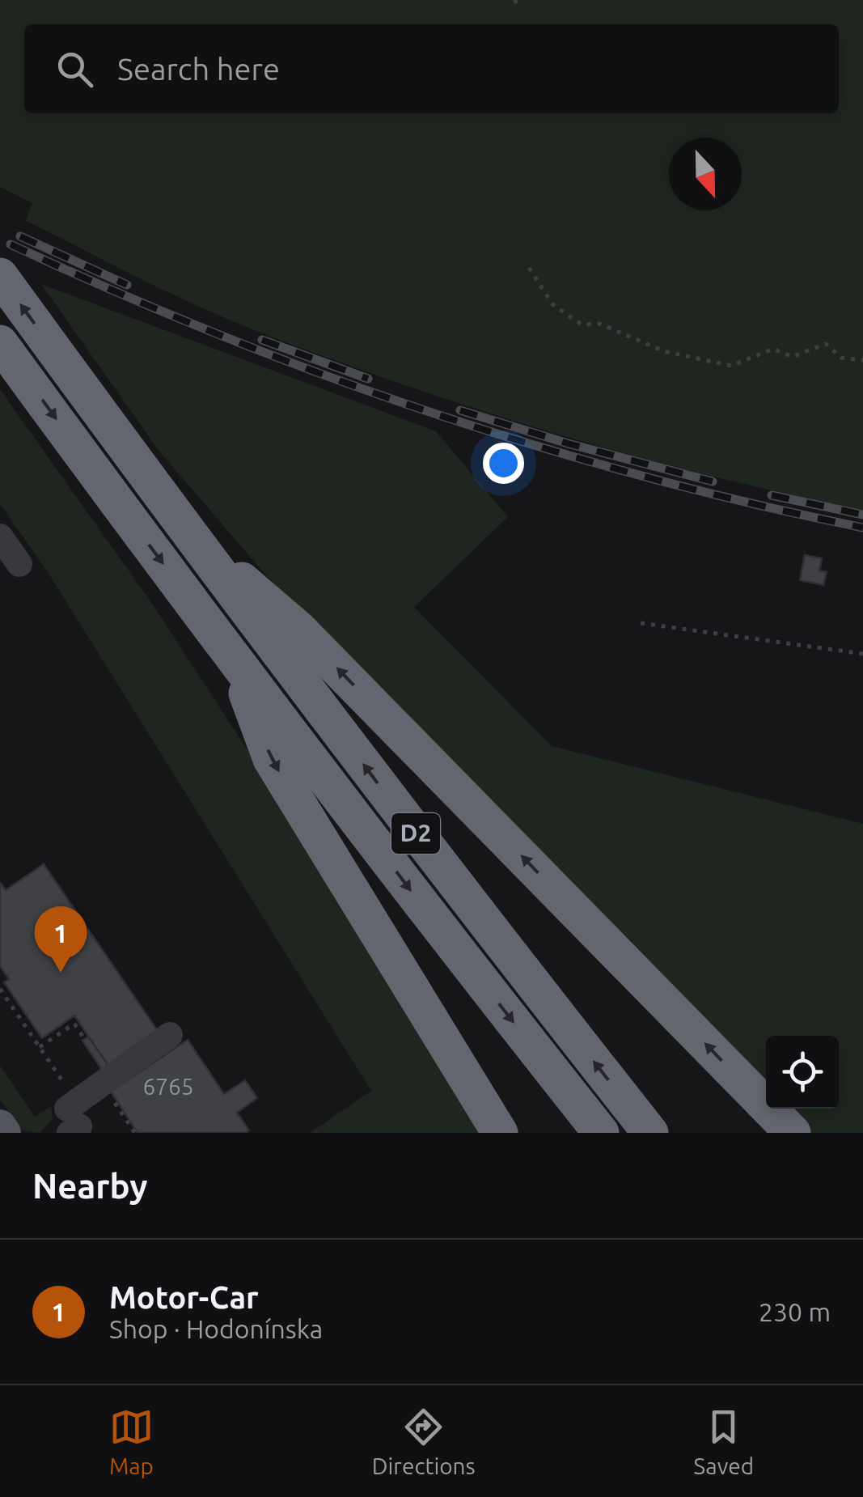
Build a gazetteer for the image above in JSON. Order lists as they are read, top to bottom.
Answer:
{
  "streets": {
    "highway": ["D2"]
  },
  "house_numbers": ["6765"],
  "north": "bottom",
  "page": {
    "search": "Search here",
    "pins": "1",
    "heading": "Nearby",
    "list": [
      {
        "mark": "1",
        "name": "Motor-Car",
        "note": "Shop · Hodonínska",
        "value": "230 m"
      }
    ],
    "nav": ["Map", "Directions", "Saved"]
  }
}
